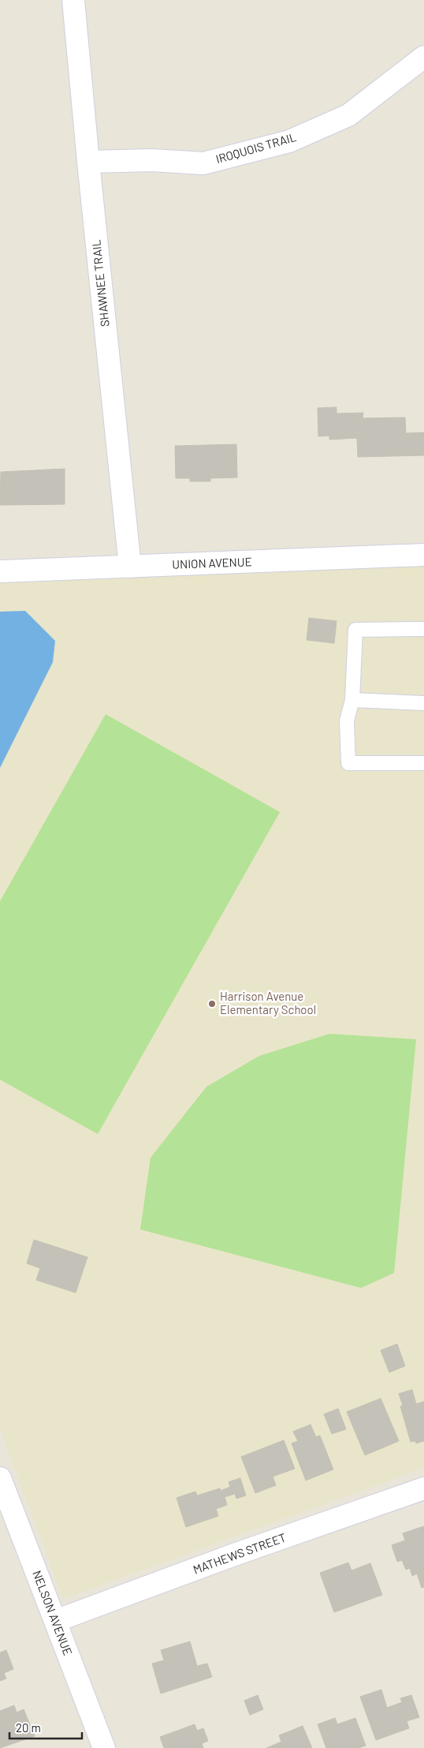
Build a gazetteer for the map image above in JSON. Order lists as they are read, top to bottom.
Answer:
{
  "streets": {
    "street": [
      "IROQUOIS TRAIL",
      "SHAWNEE TRAIL",
      "UNION AVENUE",
      "MATHEWS STREET",
      "NELSON AVENUE"
    ]
  },
  "crossings": [
    ["IROQUOIS TRAIL", "SHAWNEE TRAIL"],
    ["SHAWNEE TRAIL", "UNION AVENUE"],
    ["MATHEWS STREET", "NELSON AVENUE"]
  ],
  "places": ["Harrison Avenue Elementary School"],
  "scale_bar": "20 m"
}
